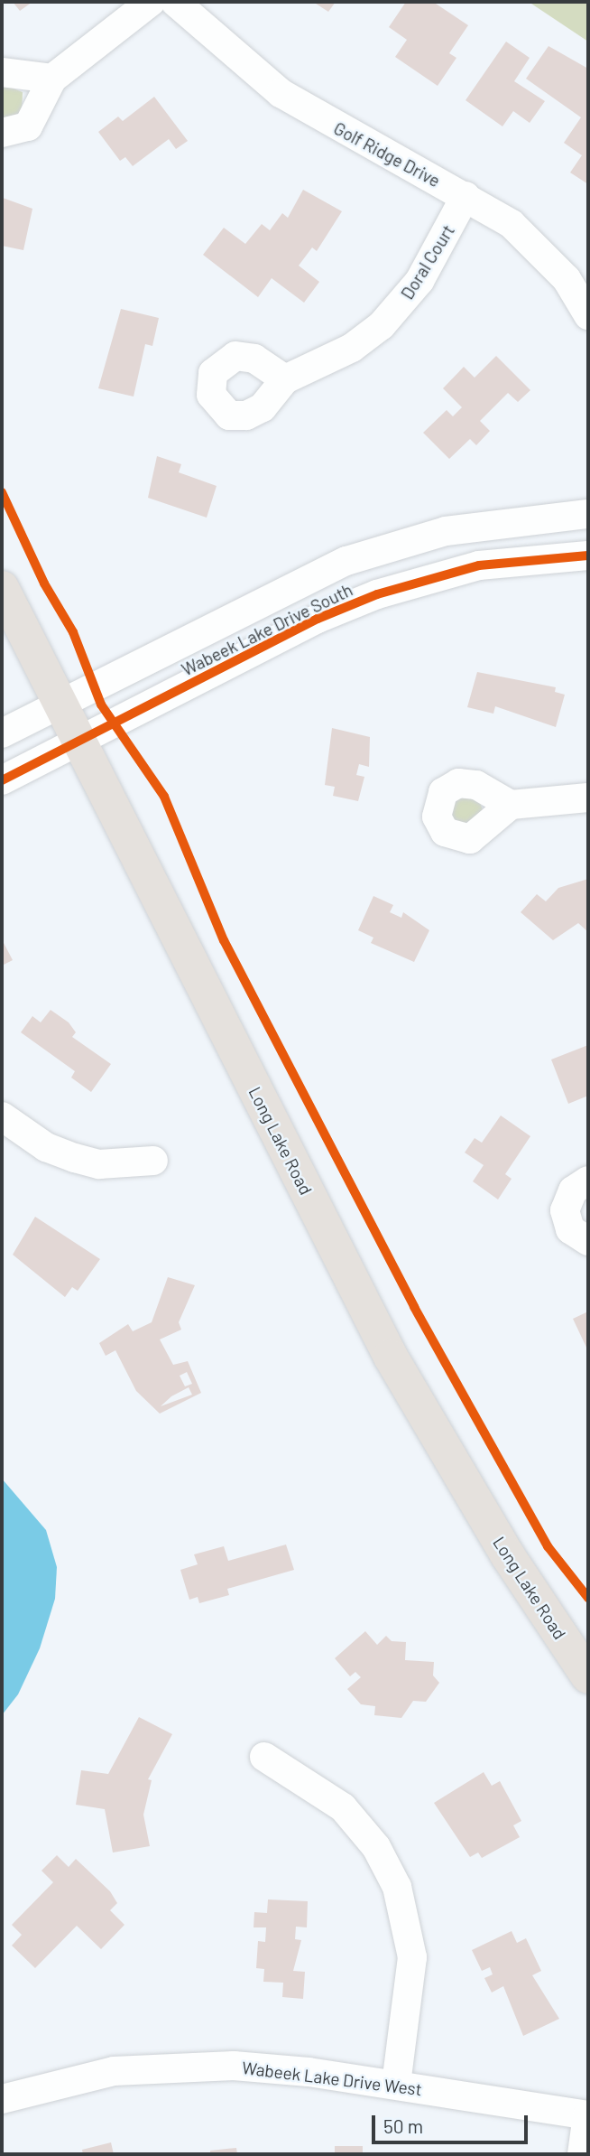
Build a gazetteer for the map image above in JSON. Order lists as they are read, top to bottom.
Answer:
{
  "streets": {
    "main road": ["Long Lake Road"],
    "street": [
      "Golf Ridge Drive",
      "Doral Court",
      "Wabeek Lake Drive South",
      "Wabeek Lake Drive West"
    ]
  },
  "crossings": [
    ["Golf Ridge Drive", "Doral Court"],
    ["Wabeek Lake Drive South", "Long Lake Road"]
  ],
  "scale_bar": "50 m"
}
